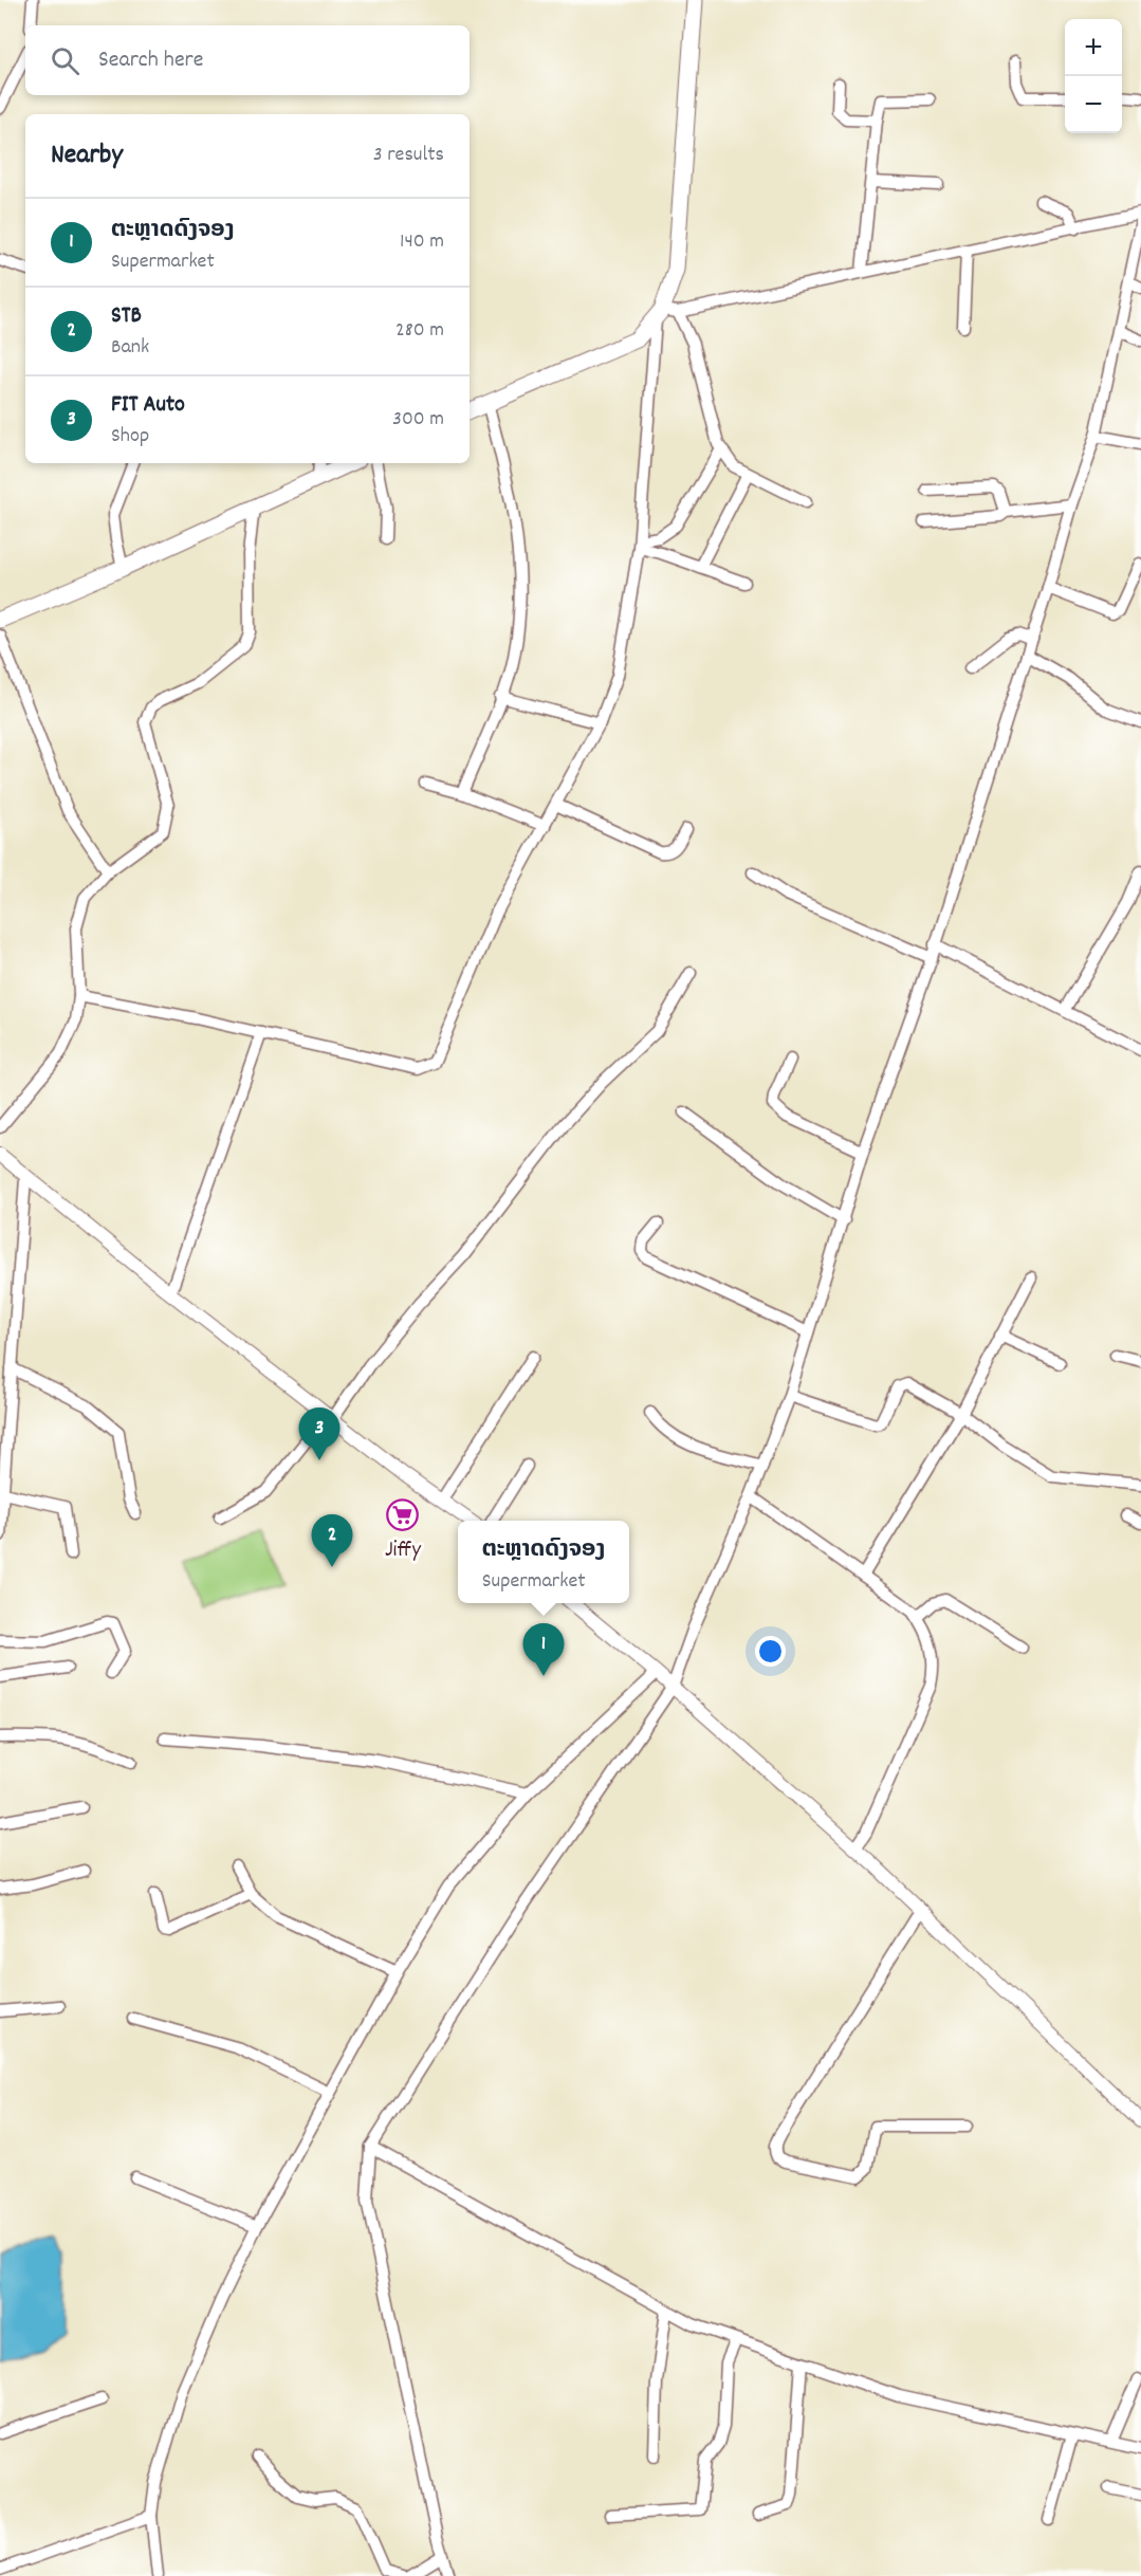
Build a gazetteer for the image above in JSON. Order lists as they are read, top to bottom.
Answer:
{
  "places": {
    "supermarket": ["Jiffy"]
  },
  "page": {
    "map_buttons": ["+", "−"],
    "search": "Search here",
    "heading": ["Nearby", "3 results"],
    "list": [
      {
        "mark": "1",
        "name": "ຕະຫຼາດດົງຈອງ",
        "note": "Supermarket",
        "value": "140 m"
      },
      {
        "mark": "2",
        "name": "STB",
        "note": "Bank",
        "value": "280 m"
      },
      {
        "mark": "3",
        "name": "FIT Auto",
        "note": "Shop",
        "value": "300 m"
      }
    ],
    "pins": ["3", "2", "1"],
    "popup": ["ຕະຫຼາດດົງຈອງ", "Supermarket"]
  }
}
